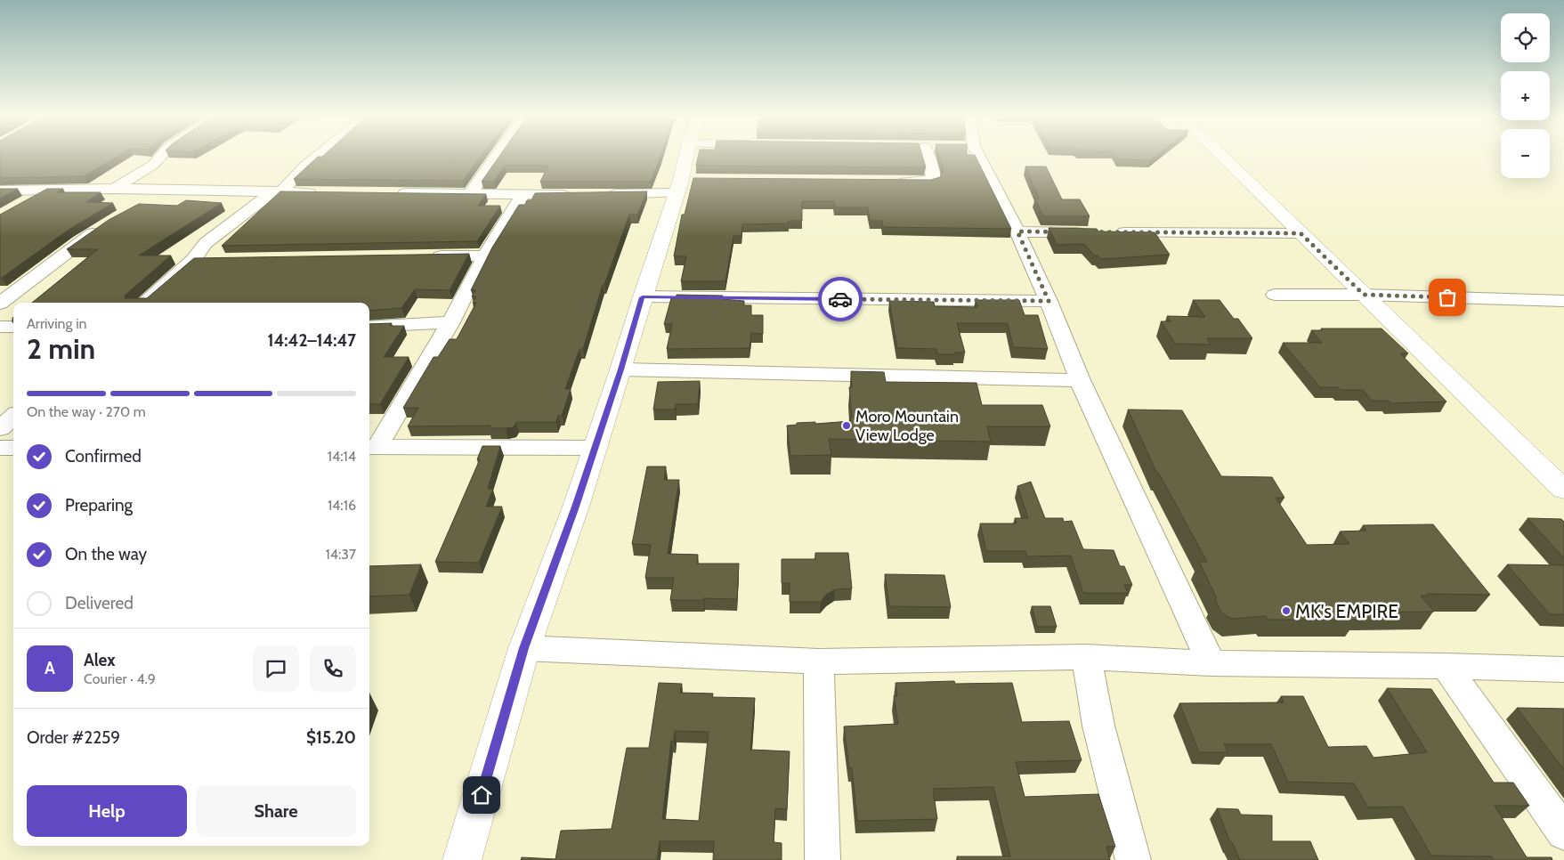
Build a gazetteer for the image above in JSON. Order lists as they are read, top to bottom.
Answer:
{
  "places": ["Moro Mountain View Lodge", "MK's EMPIRE"],
  "page": {
    "map_buttons": ["+", "−"],
    "heading": ["2 min", "Arriving in", "14:42–14:47"],
    "panel": [
      "Alex",
      "Courier · 4.9",
      "Order #2259",
      "$15.20"
    ],
    "bar": "On the way · 270 m",
    "list": [
      ["Confirmed", "14:14"],
      ["Preparing", "14:16"],
      ["On the way", "14:37"],
      "Delivered"
    ],
    "round": "A",
    "buttons": ["Help", "Share"]
  }
}
